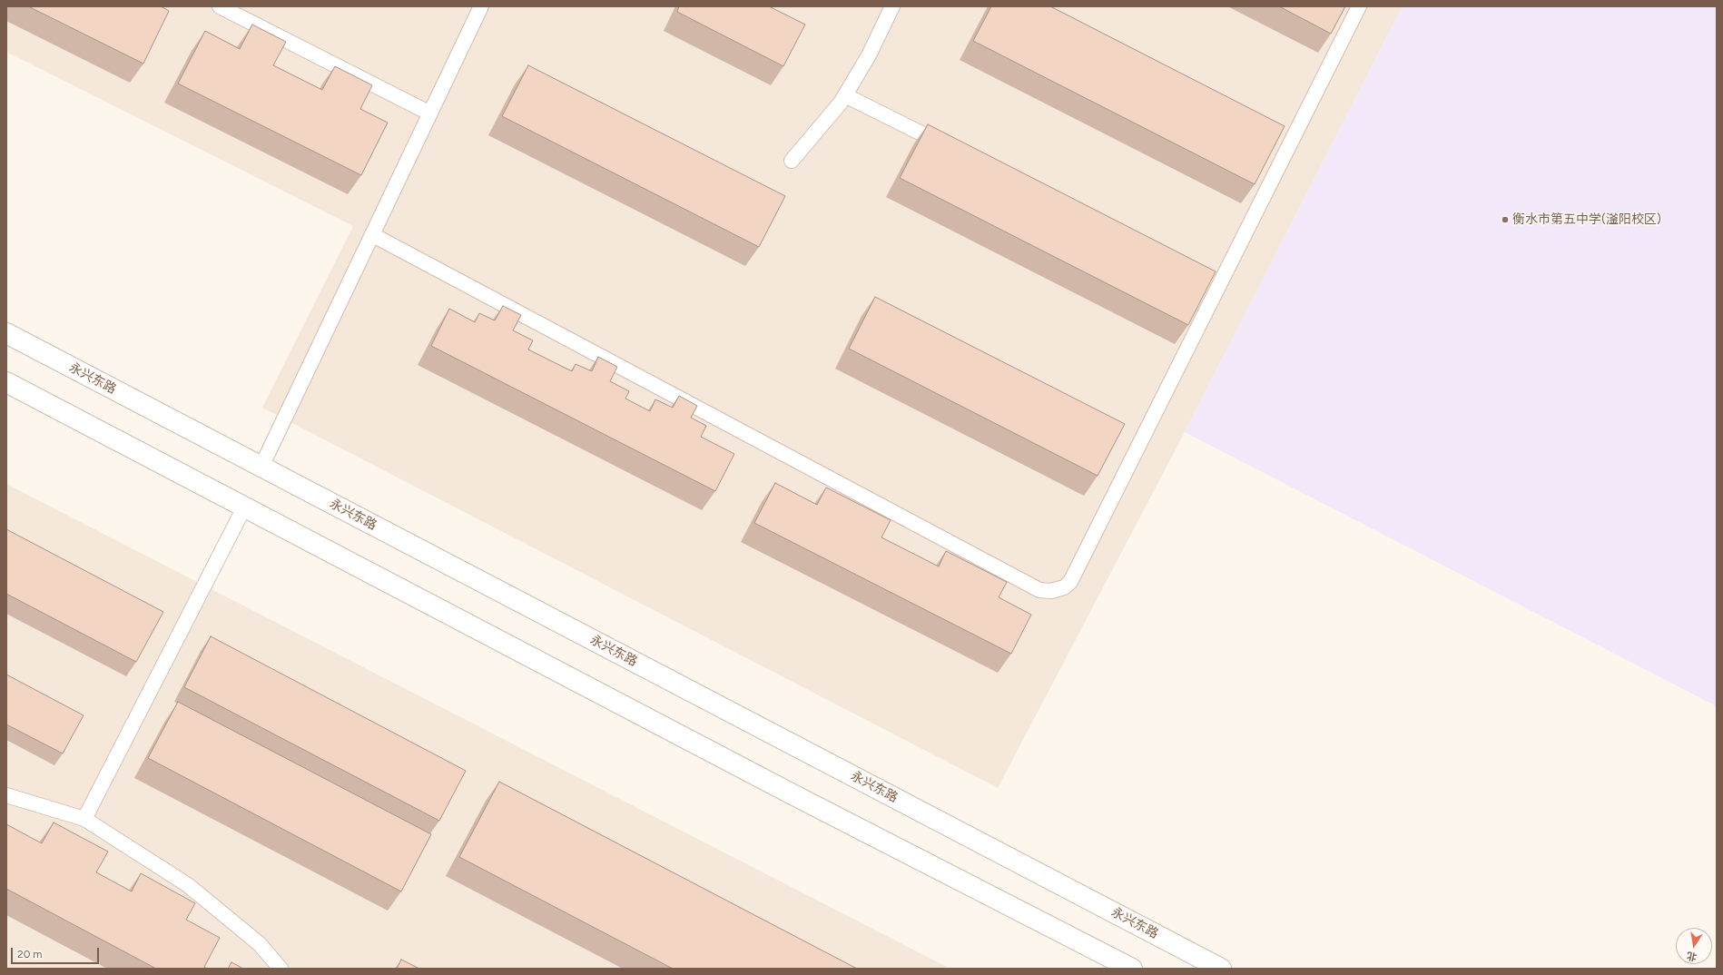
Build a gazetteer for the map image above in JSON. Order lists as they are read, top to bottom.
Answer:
{
  "streets": {
    "street": ["永兴东路"]
  },
  "places": ["衡水市第五中学(滏阳校区)"],
  "scale_bar": "20 m",
  "north": "bottom"
}
